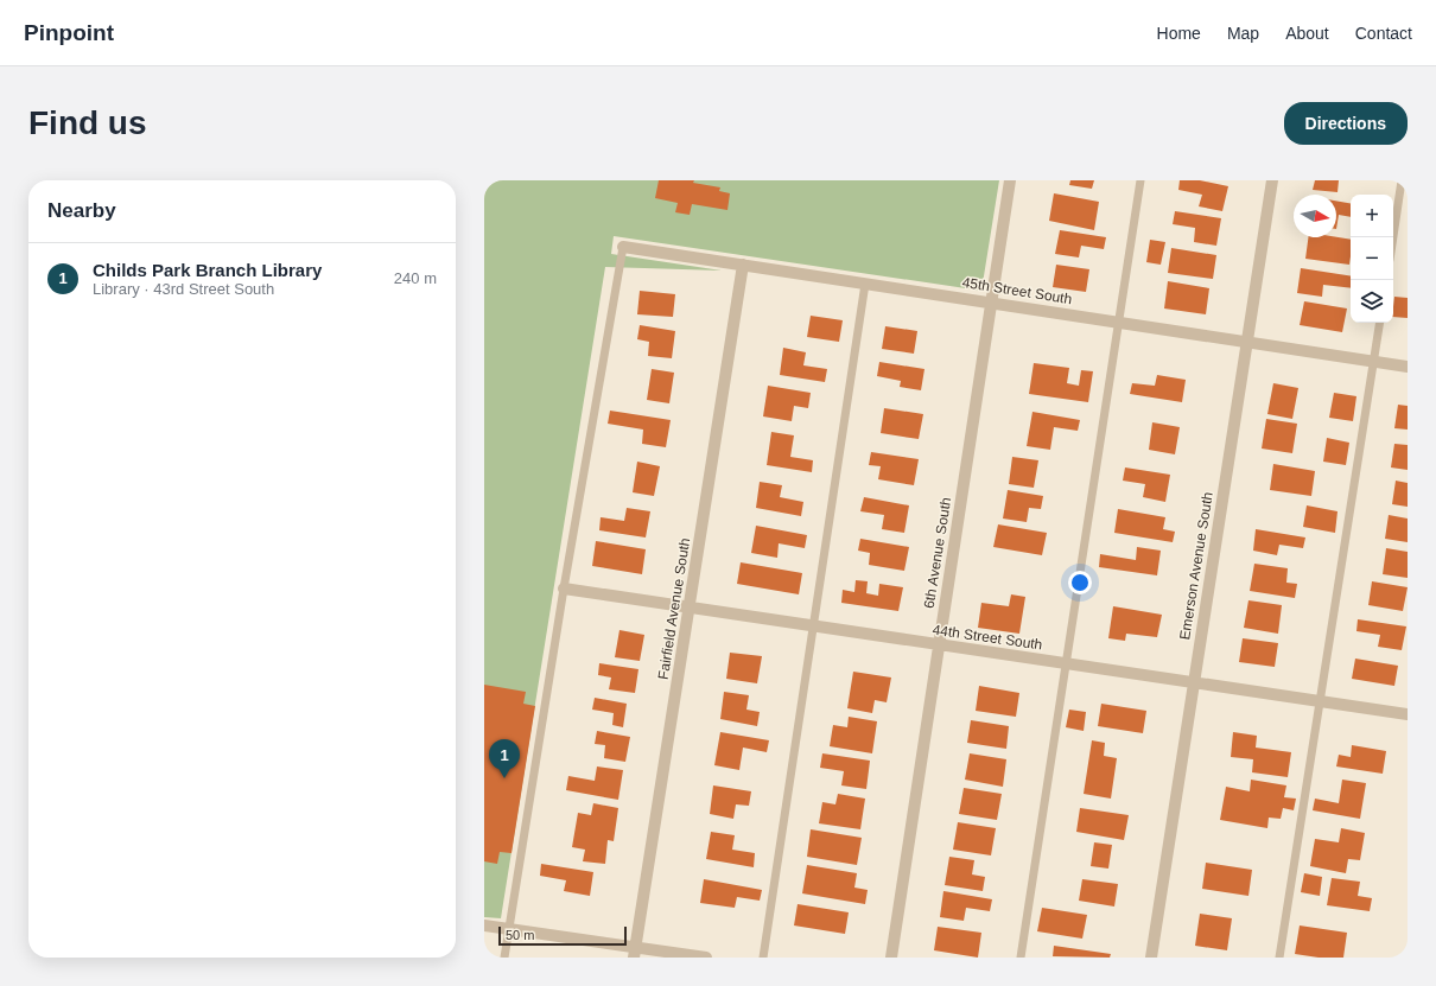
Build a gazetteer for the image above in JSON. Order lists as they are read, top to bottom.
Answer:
{
  "streets": {
    "street": [
      "45th Street South",
      "6th Avenue South",
      "Emerson Avenue South",
      "Fairfield Avenue South",
      "44th Street South"
    ]
  },
  "crossings": [
    ["45th Street South", "6th Avenue South"],
    ["45th Street South", "Emerson Avenue South"],
    ["45th Street South", "Fairfield Avenue South"],
    ["6th Avenue South", "44th Street South"],
    ["Emerson Avenue South", "44th Street South"],
    ["Fairfield Avenue South", "44th Street South"]
  ],
  "scale_bar": "50 m",
  "north": "right",
  "page": {
    "header": "Pinpoint",
    "nav": [
      "Home",
      "Map",
      "About",
      "Contact"
    ],
    "buttons": "Directions",
    "title": "Find us",
    "heading": "Nearby",
    "map_buttons": ["+", "−"],
    "list": [
      {
        "mark": "1",
        "name": "Childs Park Branch Library",
        "note": "Library · 43rd Street South",
        "value": "240 m"
      }
    ],
    "pins": "1",
    "scale": "50 m"
  }
}
